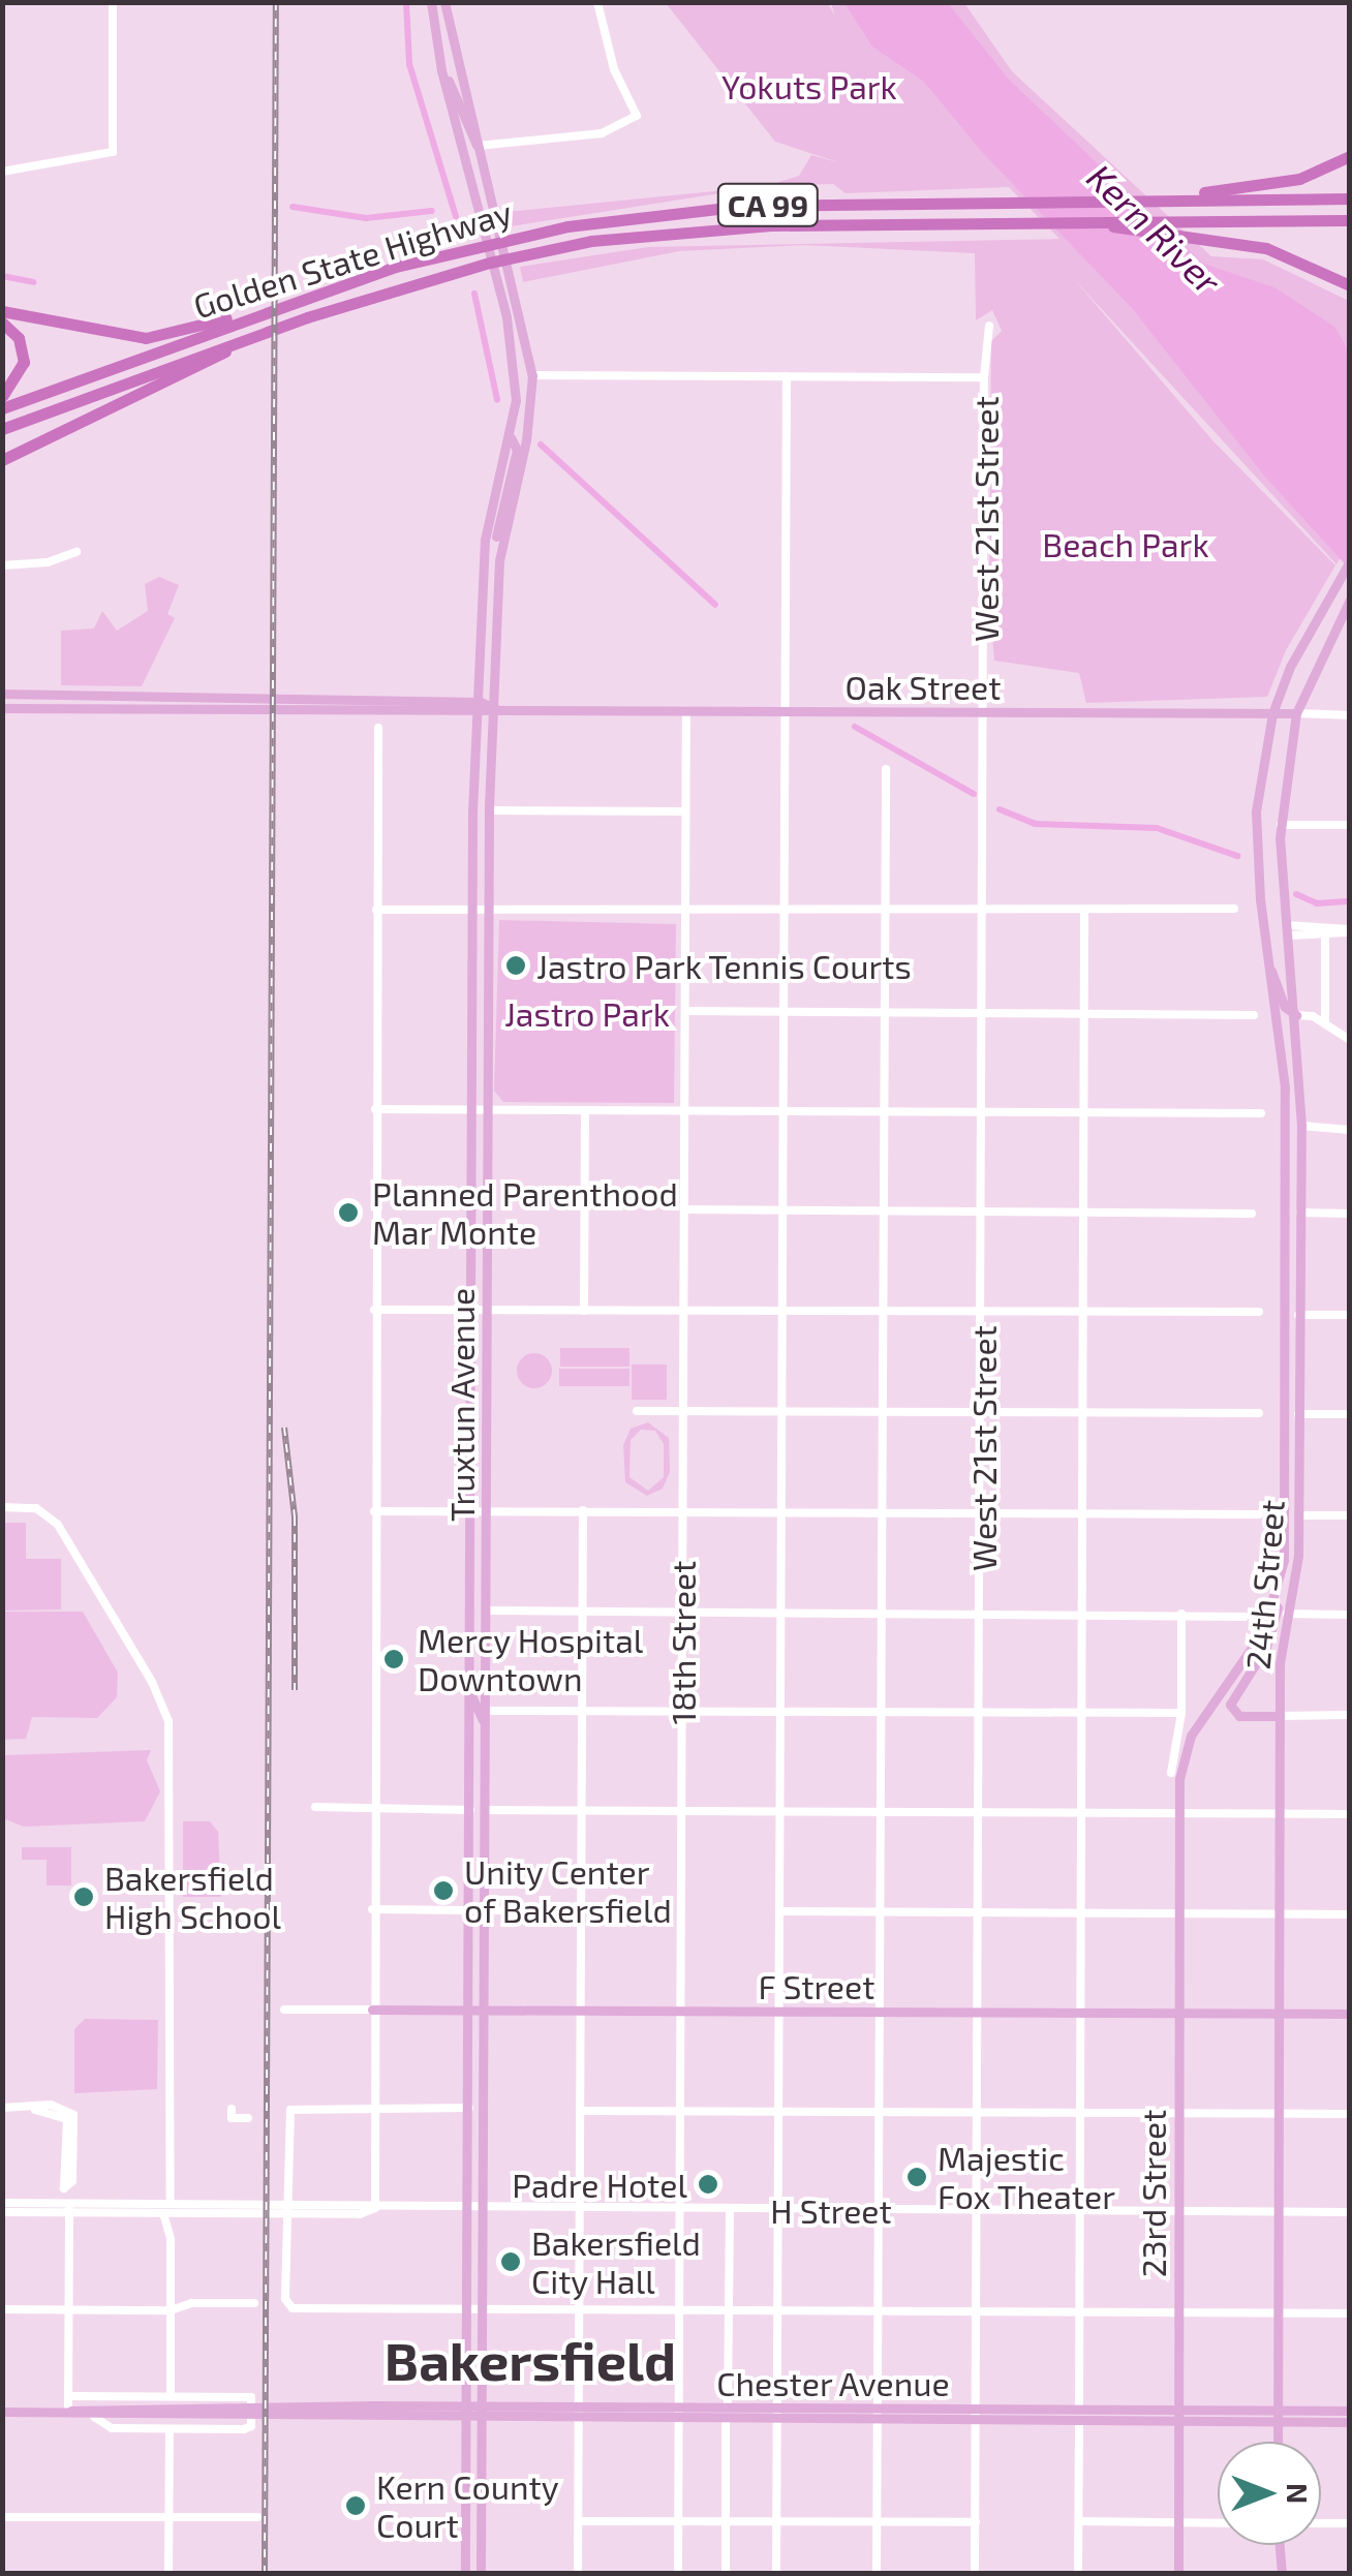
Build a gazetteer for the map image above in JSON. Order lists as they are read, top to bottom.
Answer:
{
  "streets": {
    "highway": ["CA 99", "Golden State Highway"],
    "main road": [
      "Oak Street",
      "Truxtun Avenue",
      "24th Street",
      "F Street",
      "23rd Street",
      "Chester Avenue"
    ],
    "street": ["West 21st Street", "18th Street", "H Street"]
  },
  "crossings": [
    ["West 21st Street", "Oak Street"],
    ["West 21st Street", "F Street"],
    ["West 21st Street", "H Street"],
    ["West 21st Street", "Chester Avenue"],
    ["Oak Street", "Truxtun Avenue"],
    ["Oak Street", "24th Street"],
    ["Oak Street", "18th Street"],
    ["Truxtun Avenue", "F Street"],
    ["Truxtun Avenue", "H Street"],
    ["Truxtun Avenue", "Chester Avenue"],
    ["24th Street", "F Street"],
    ["24th Street", "23rd Street"],
    ["24th Street", "H Street"],
    ["24th Street", "Chester Avenue"],
    ["18th Street", "F Street"],
    ["18th Street", "H Street"],
    ["18th Street", "Chester Avenue"],
    ["F Street", "23rd Street"],
    ["23rd Street", "H Street"],
    ["23rd Street", "Chester Avenue"]
  ],
  "districts": ["Bakersfield"],
  "water": ["Kern River"],
  "parks": ["Yokuts Park", "Beach Park", "Jastro Park"],
  "places": [
    "Jastro Park Tennis Courts",
    "Planned Parenthood Mar Monte",
    "Mercy Hospital Downtown",
    "Unity Center of Bakersfield",
    "Bakersfield High School",
    "Majestic Fox Theater",
    "Padre Hotel",
    "Bakersfield City Hall",
    "Kern County Court"
  ],
  "north": "right"
}
